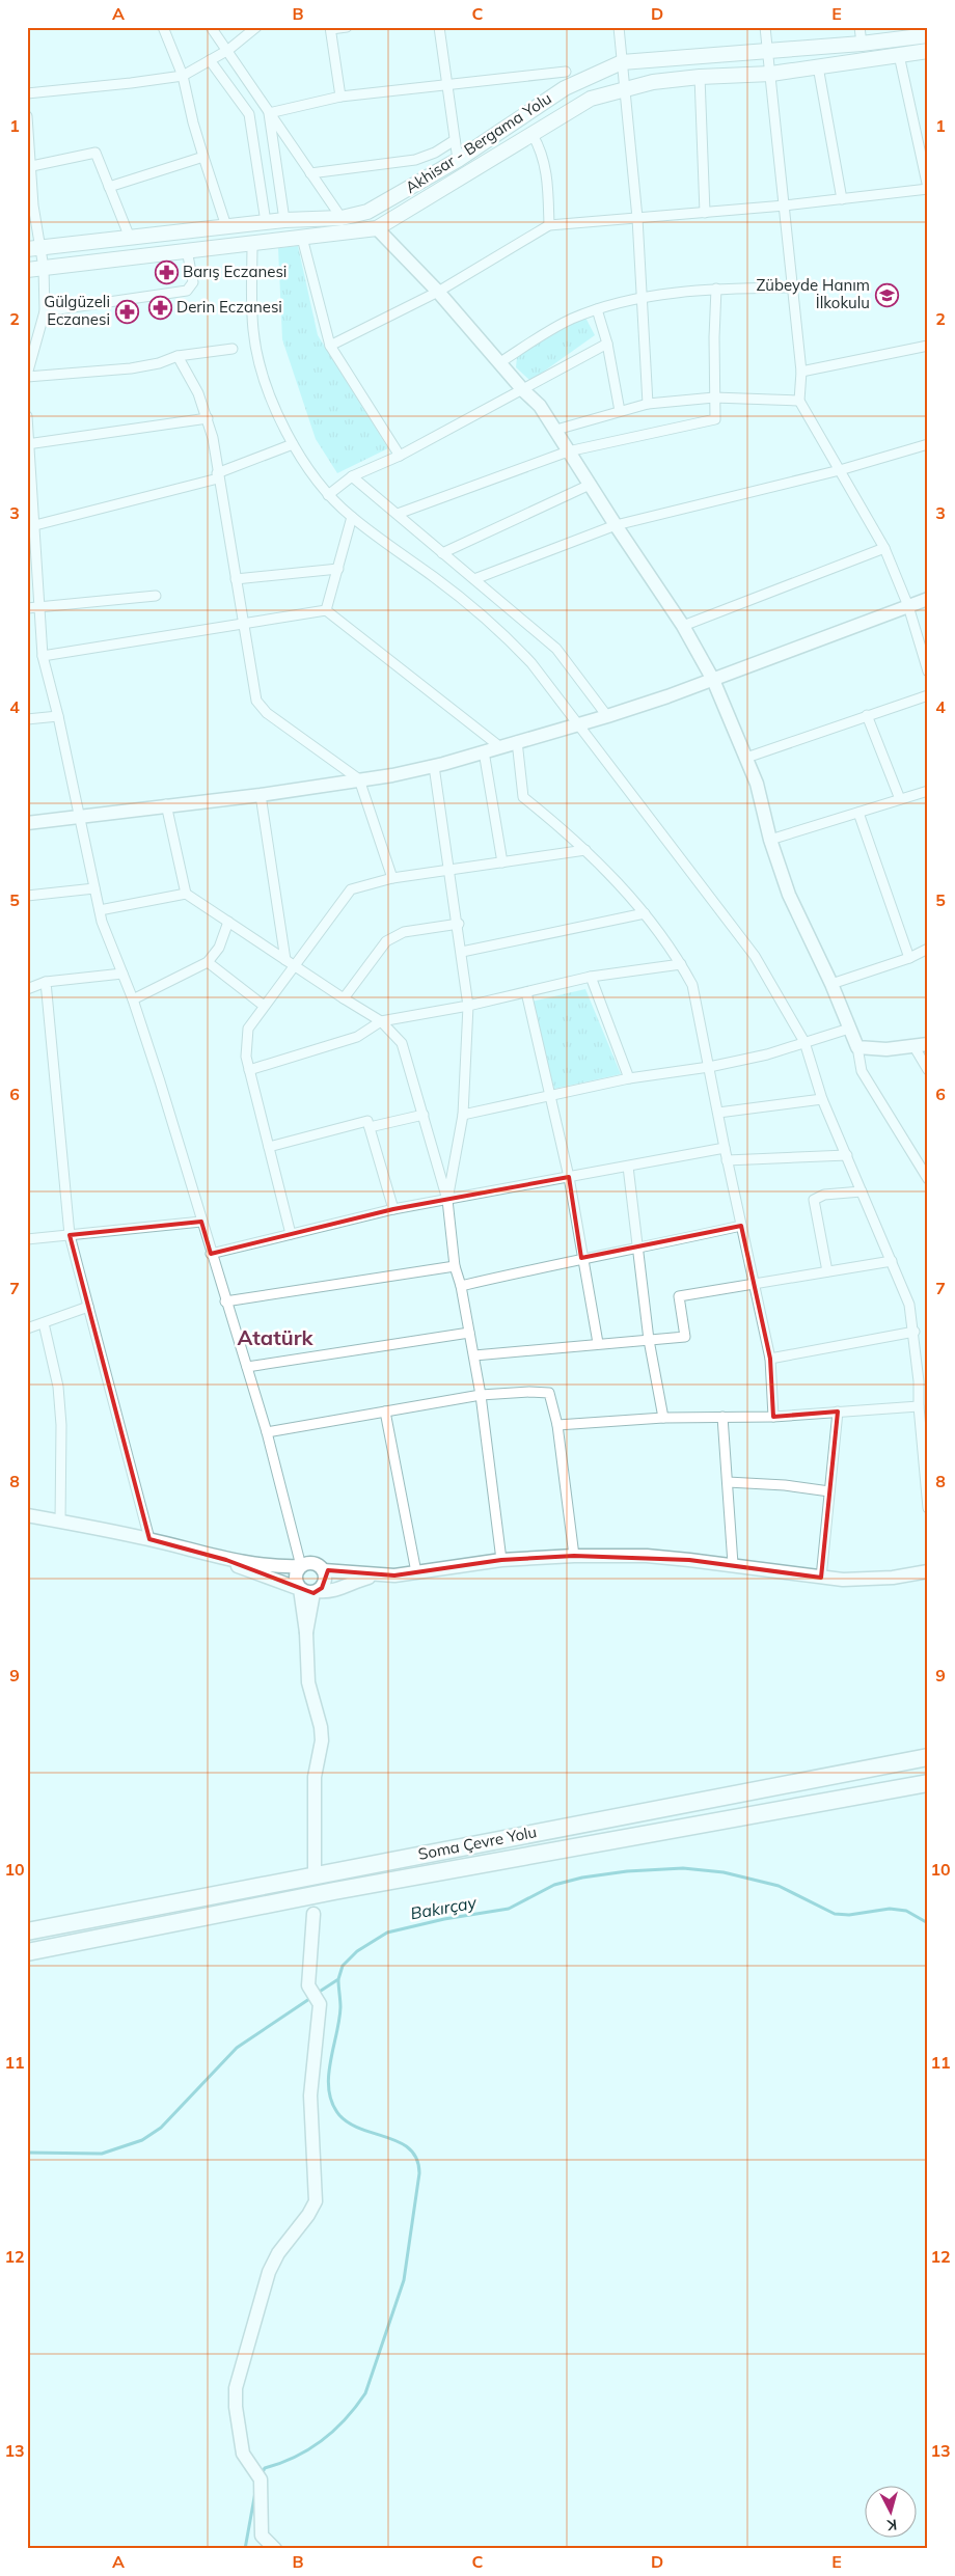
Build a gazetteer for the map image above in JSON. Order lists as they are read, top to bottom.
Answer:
{
  "streets": {
    "highway": ["Soma Çevre Yolu"],
    "main road": ["Akhisar - Bergama Yolu"]
  },
  "districts": ["Atatürk"],
  "water": ["Bakırçay"],
  "places": {
    "pharmacy": ["Barış Eczanesi", "Derin Eczanesi", "Gülgüzeli Eczanesi"],
    "school or university": ["Zübeyde Hanım İlkokulu"]
  },
  "north": "bottom",
  "grid": {
    "columns": [
      "A",
      "B",
      "C",
      "D",
      "E"
    ],
    "rows": [
      "1",
      "2",
      "3",
      "4",
      "5",
      "6",
      "7",
      "8",
      "9",
      "10",
      "11",
      "12",
      "13"
    ]
  }
}
